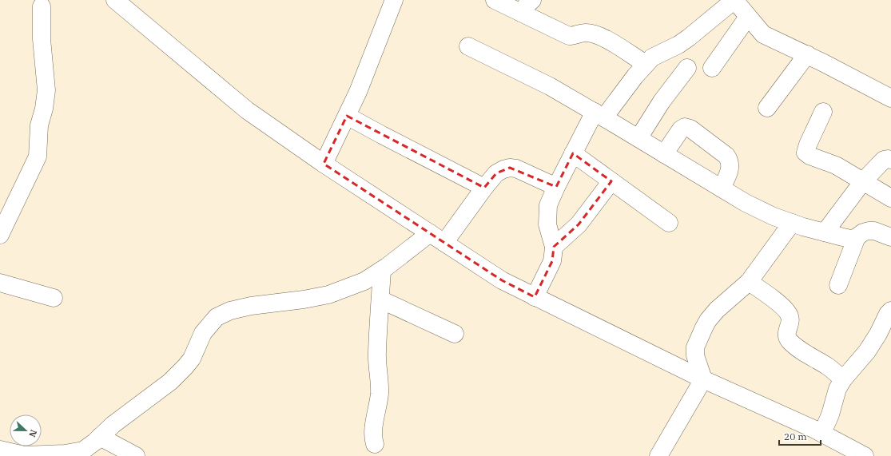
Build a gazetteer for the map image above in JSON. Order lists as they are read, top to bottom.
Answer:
{
  "scale_bar": "20 m",
  "north": "right"
}
